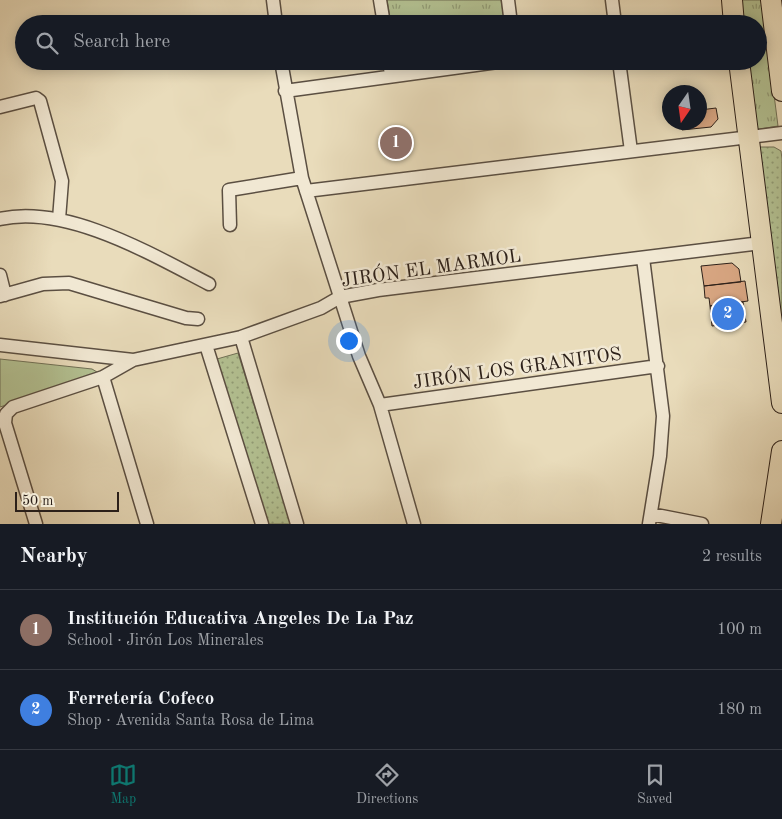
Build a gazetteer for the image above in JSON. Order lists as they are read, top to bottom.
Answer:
{
  "streets": {
    "street": ["JIRÓN EL MARMOL", "JIRÓN LOS GRANITOS"]
  },
  "scale_bar": "50 m",
  "north": "bottom",
  "page": {
    "search": "Search here",
    "pins": ["1", "2"],
    "scale": "50 m",
    "heading": ["Nearby", "2 results"],
    "list": [
      {
        "mark": "1",
        "name": "Institución Educativa Angeles De La Paz",
        "note": "School · Jirón Los Minerales",
        "value": "100 m"
      },
      {
        "mark": "2",
        "name": "Ferretería Cofeco",
        "note": "Shop · Avenida Santa Rosa de Lima",
        "value": "180 m"
      }
    ],
    "nav": ["Map", "Directions", "Saved"]
  }
}
